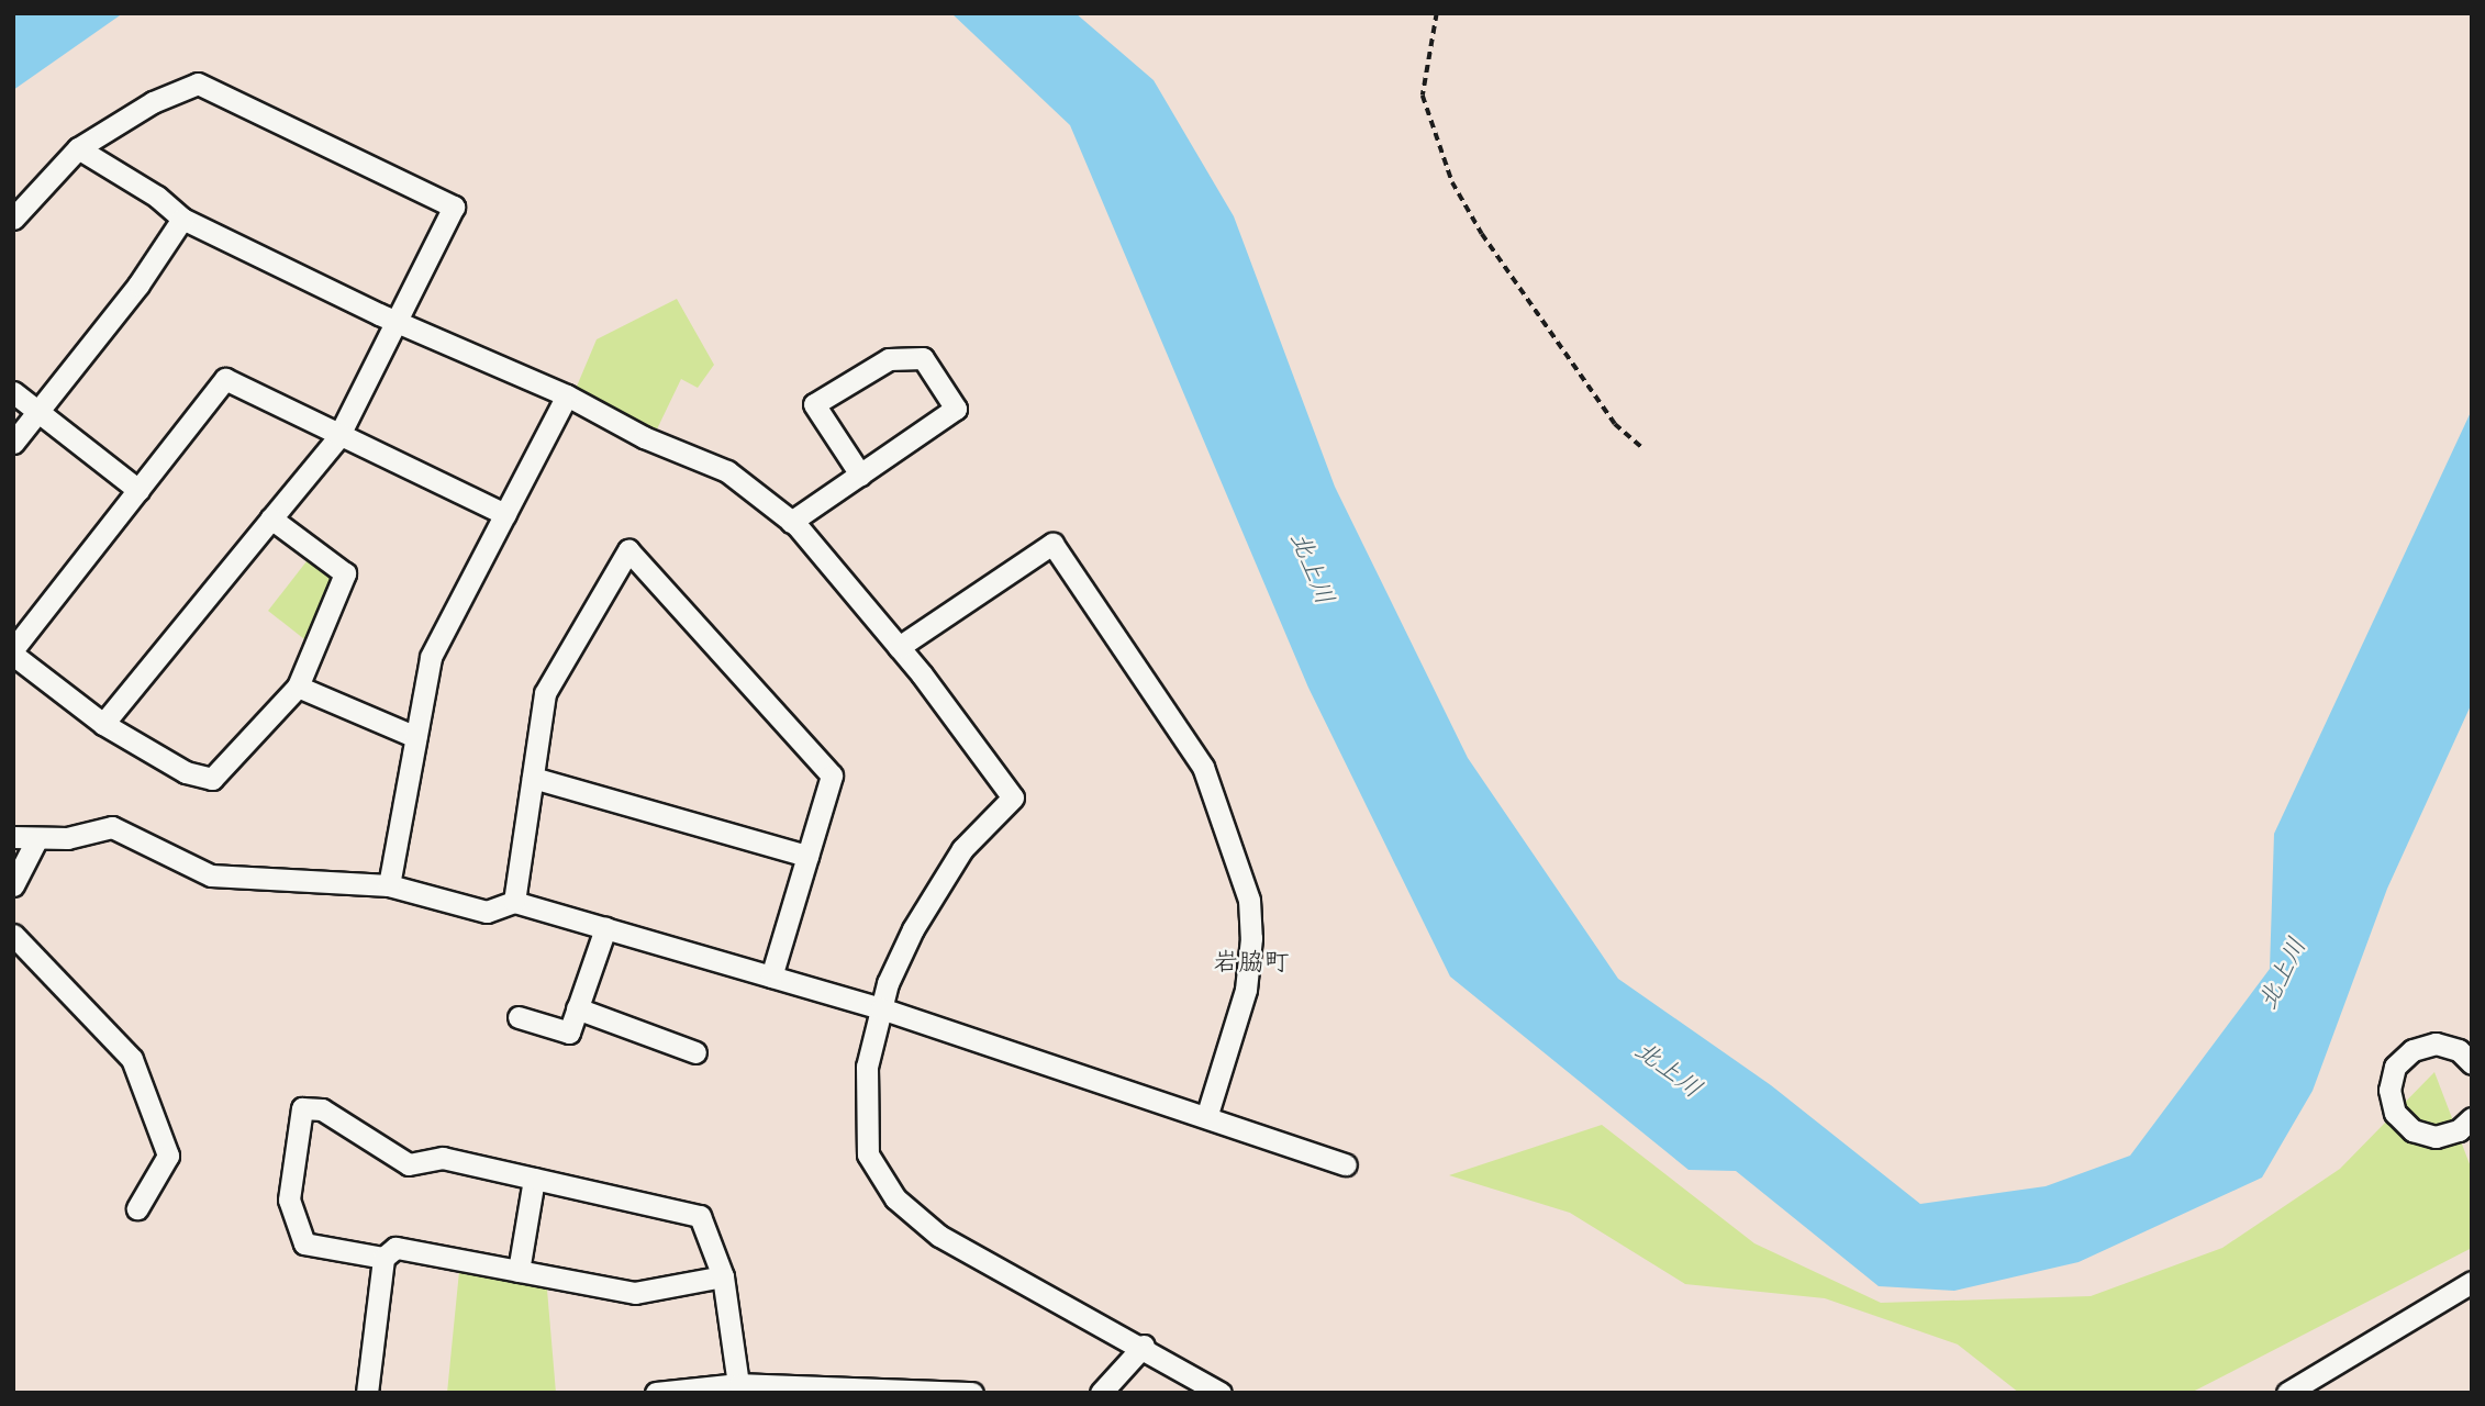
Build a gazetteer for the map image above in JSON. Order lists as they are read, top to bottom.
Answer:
{
  "districts": ["岩脇町"],
  "water": ["北上川"]
}
